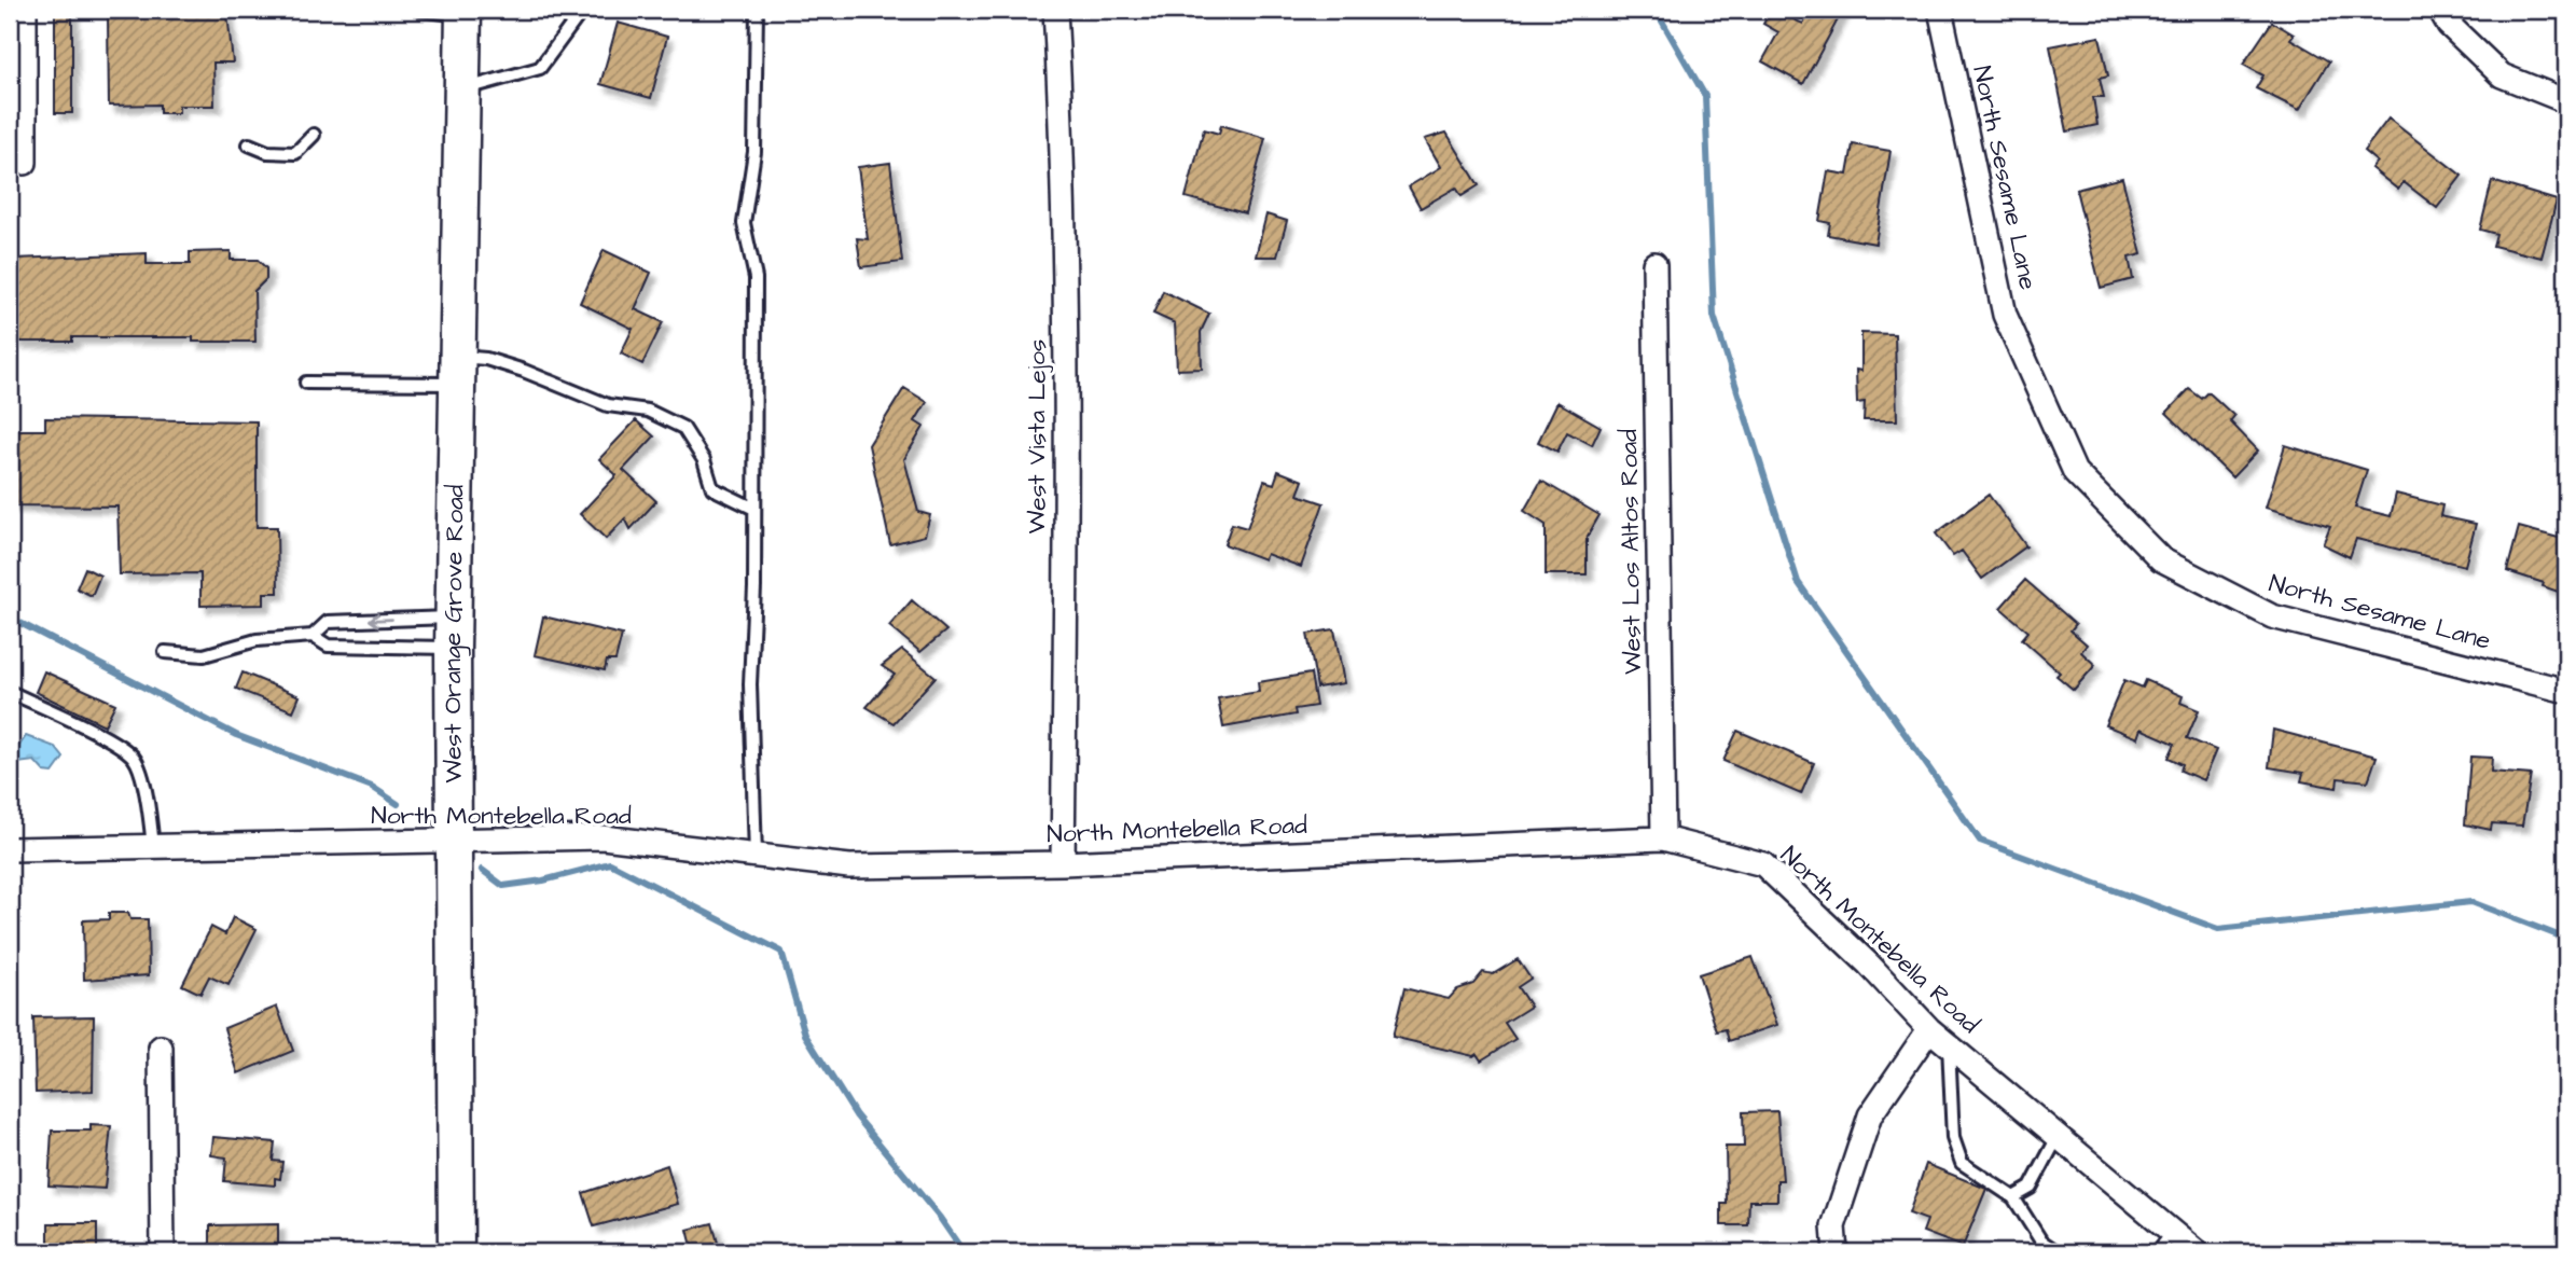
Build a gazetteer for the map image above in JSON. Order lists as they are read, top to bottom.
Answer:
{
  "streets": {
    "main road": ["West Orange Grove Road"],
    "street": [
      "North Sesame Lane",
      "West Vista Lejos",
      "West Los Altos Road",
      "North Montebella Road"
    ]
  },
  "crossings": [
    ["West Vista Lejos", "North Montebella Road"],
    ["West Los Altos Road", "North Montebella Road"],
    ["West Orange Grove Road", "North Montebella Road"]
  ]
}
